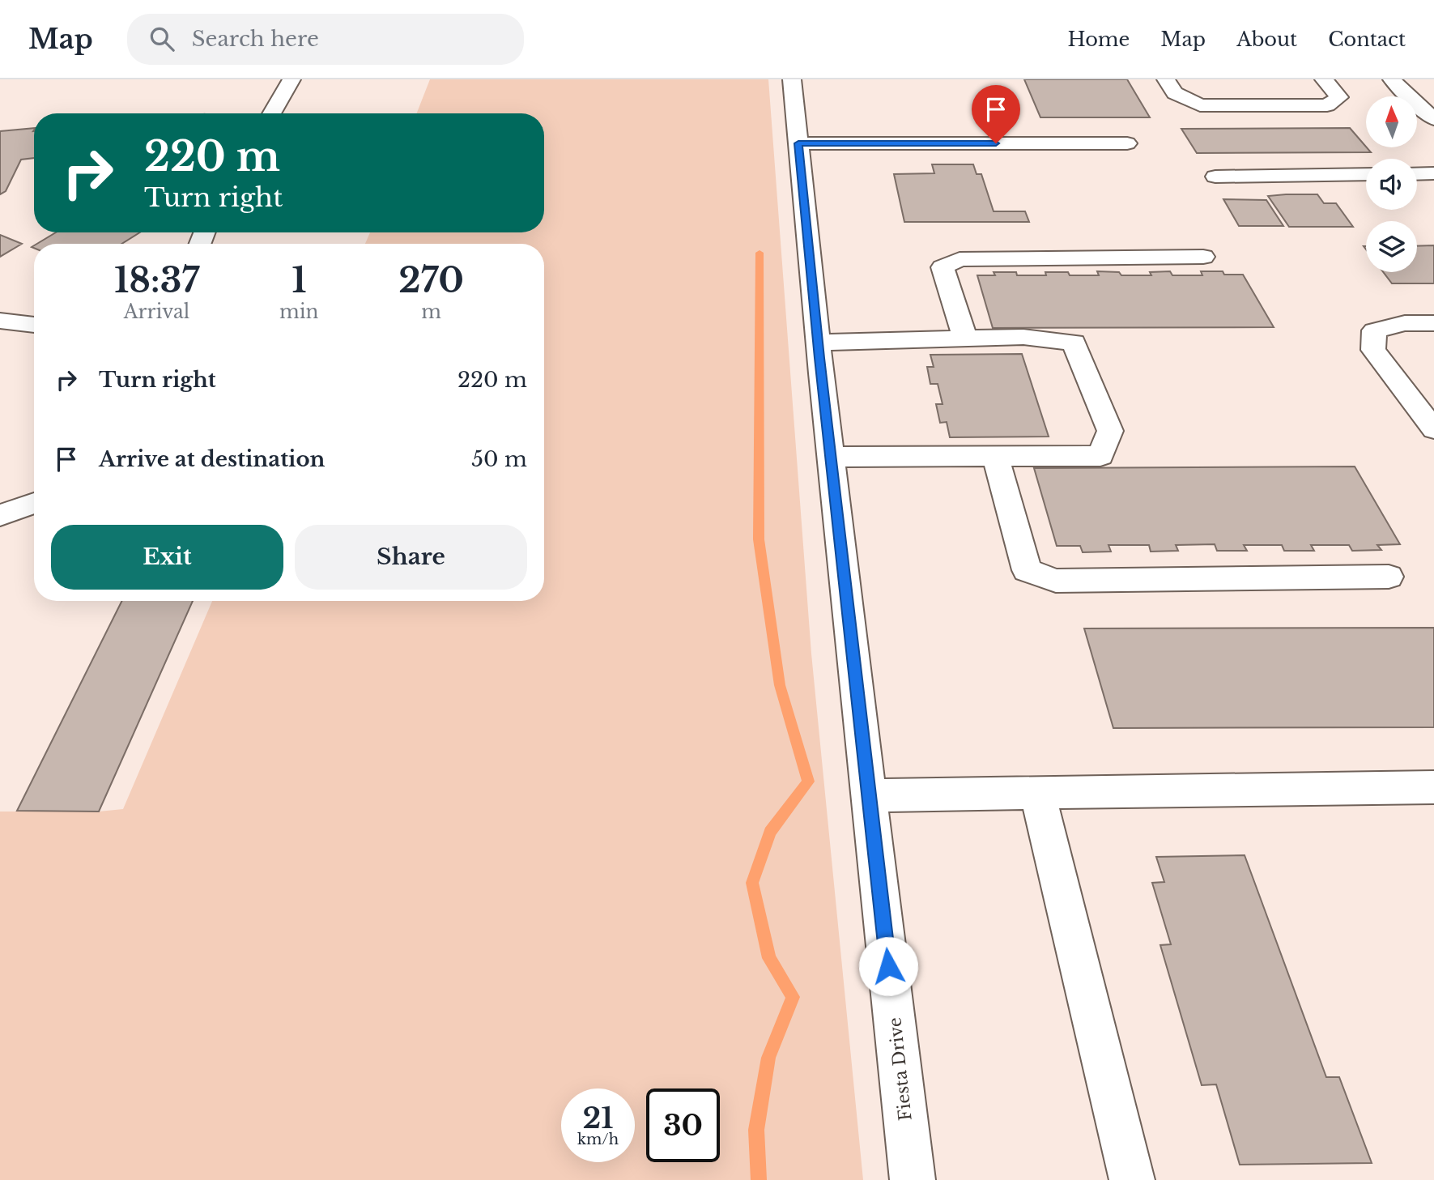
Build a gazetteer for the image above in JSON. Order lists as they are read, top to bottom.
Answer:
{
  "streets": {
    "street": ["Fiesta Drive"]
  },
  "north": "top",
  "page": {
    "header": "Map",
    "search": "Search here",
    "nav": [
      "Home",
      "Map",
      "About",
      "Contact"
    ],
    "turn": ["220 m", "Turn right"],
    "eta": [
      "18:37",
      "Arrival",
      "1",
      "min",
      "270",
      "m"
    ],
    "list": [
      {
        "name": "Turn right",
        "value": "220 m"
      },
      {
        "name": "Arrive at destination",
        "value": "50 m"
      }
    ],
    "buttons": ["Exit", "Share"],
    "speed": "21 km/h",
    "limit": "30"
  }
}
